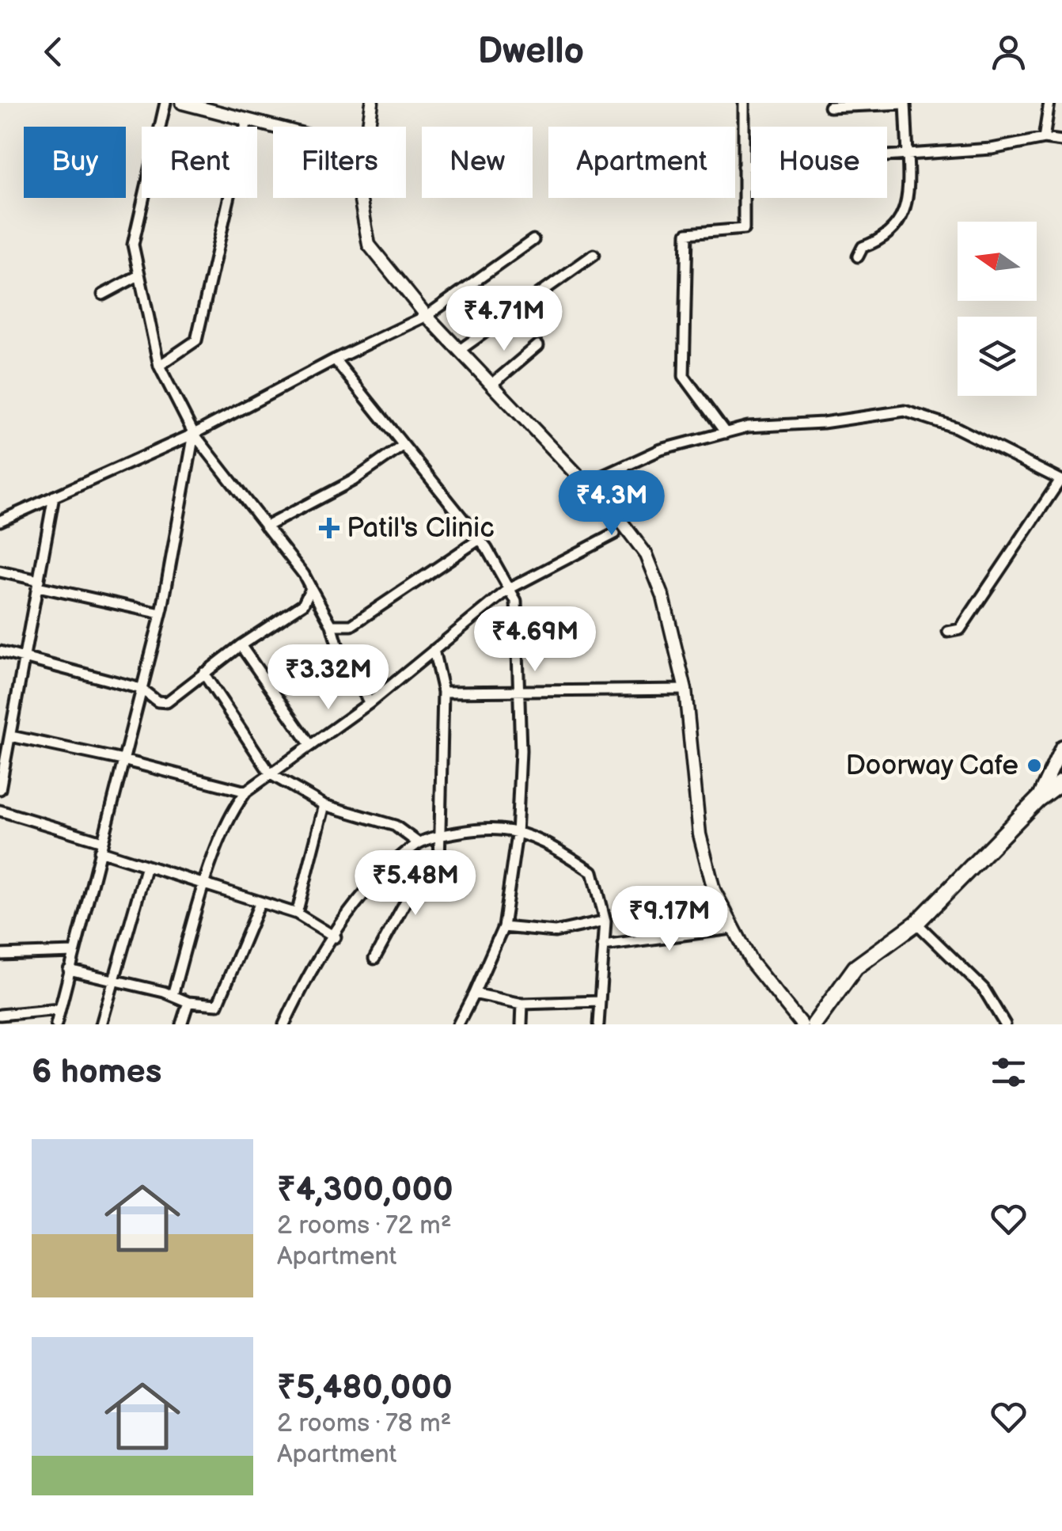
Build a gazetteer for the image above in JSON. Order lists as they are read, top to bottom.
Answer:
{
  "places": {
    "health": ["Patil's Clinic"],
    "other": ["Doorway Cafe"]
  },
  "north": "left",
  "page": {
    "header": "Dwello",
    "chip": [
      "Buy",
      "Rent",
      "Filters",
      "New",
      "Apartment",
      "House"
    ],
    "price": [
      "₹4.71M",
      "₹4.3M",
      "₹4.69M",
      "₹3.32M",
      "₹5.48M",
      "₹9.17M"
    ],
    "heading": "6 homes",
    "list": [
      {
        "name": "₹4,300,000",
        "note": "2 rooms · 72 m² · Apartment"
      },
      {
        "name": "₹5,480,000",
        "note": "2 rooms · 78 m² · Apartment"
      }
    ]
  }
}
